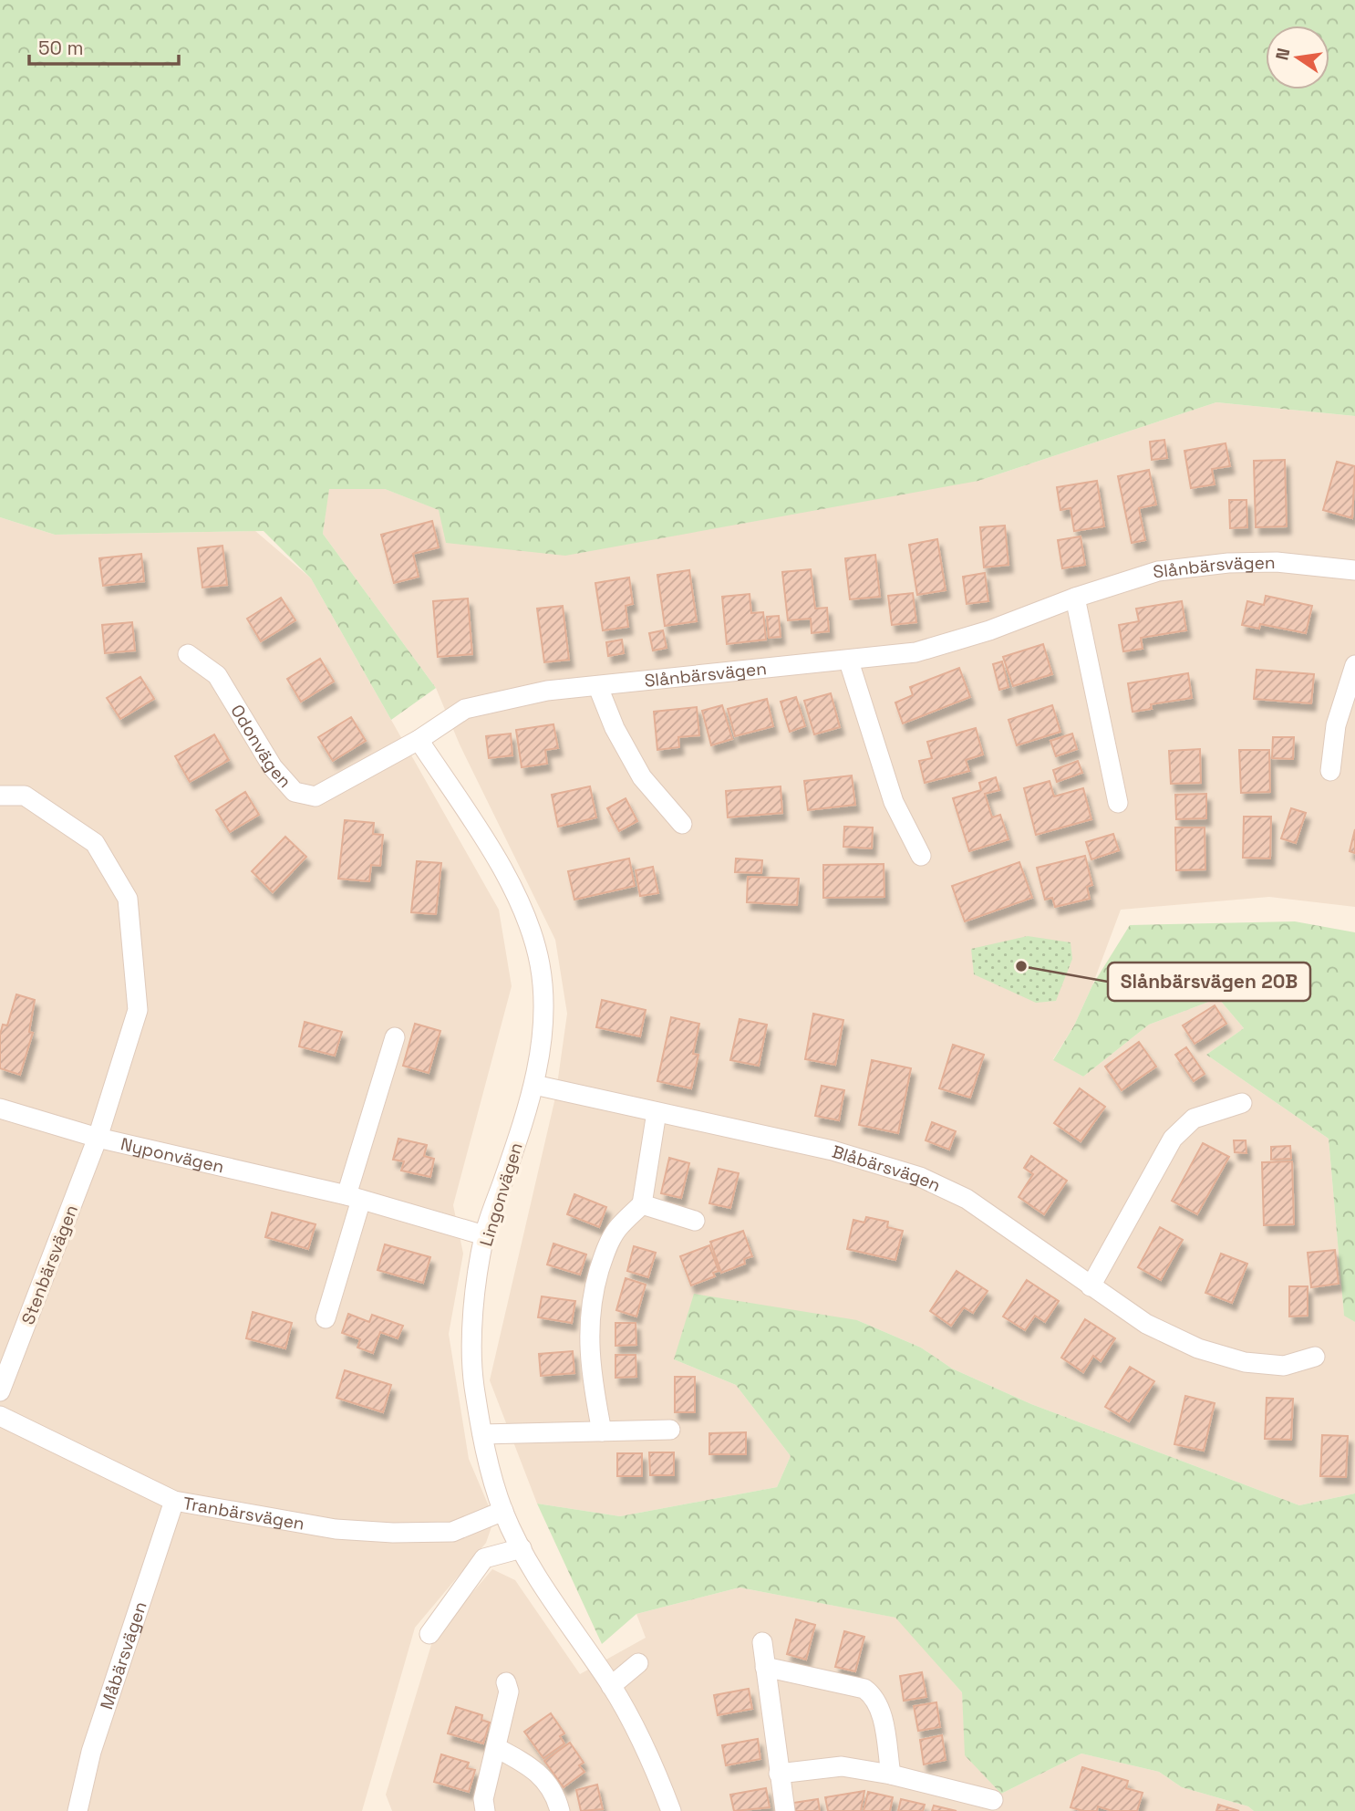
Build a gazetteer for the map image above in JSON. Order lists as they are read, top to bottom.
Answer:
{
  "streets": {
    "street": [
      "Slånbärsvägen",
      "Odonvägen",
      "Nyponvägen",
      "Blåbärsvägen",
      "Lingonvägen",
      "Stenbärsvägen",
      "Tranbärsvägen",
      "Måbärsvägen"
    ]
  },
  "crossings": [
    ["Slånbärsvägen", "Odonvägen"],
    ["Slånbärsvägen", "Lingonvägen"],
    ["Odonvägen", "Lingonvägen"],
    ["Nyponvägen", "Lingonvägen"],
    ["Nyponvägen", "Stenbärsvägen"],
    ["Blåbärsvägen", "Lingonvägen"],
    ["Lingonvägen", "Tranbärsvägen"],
    ["Tranbärsvägen", "Måbärsvägen"]
  ],
  "places": ["Slånbärsvägen 20B"],
  "scale_bar": "50 m",
  "north": "left"
}
